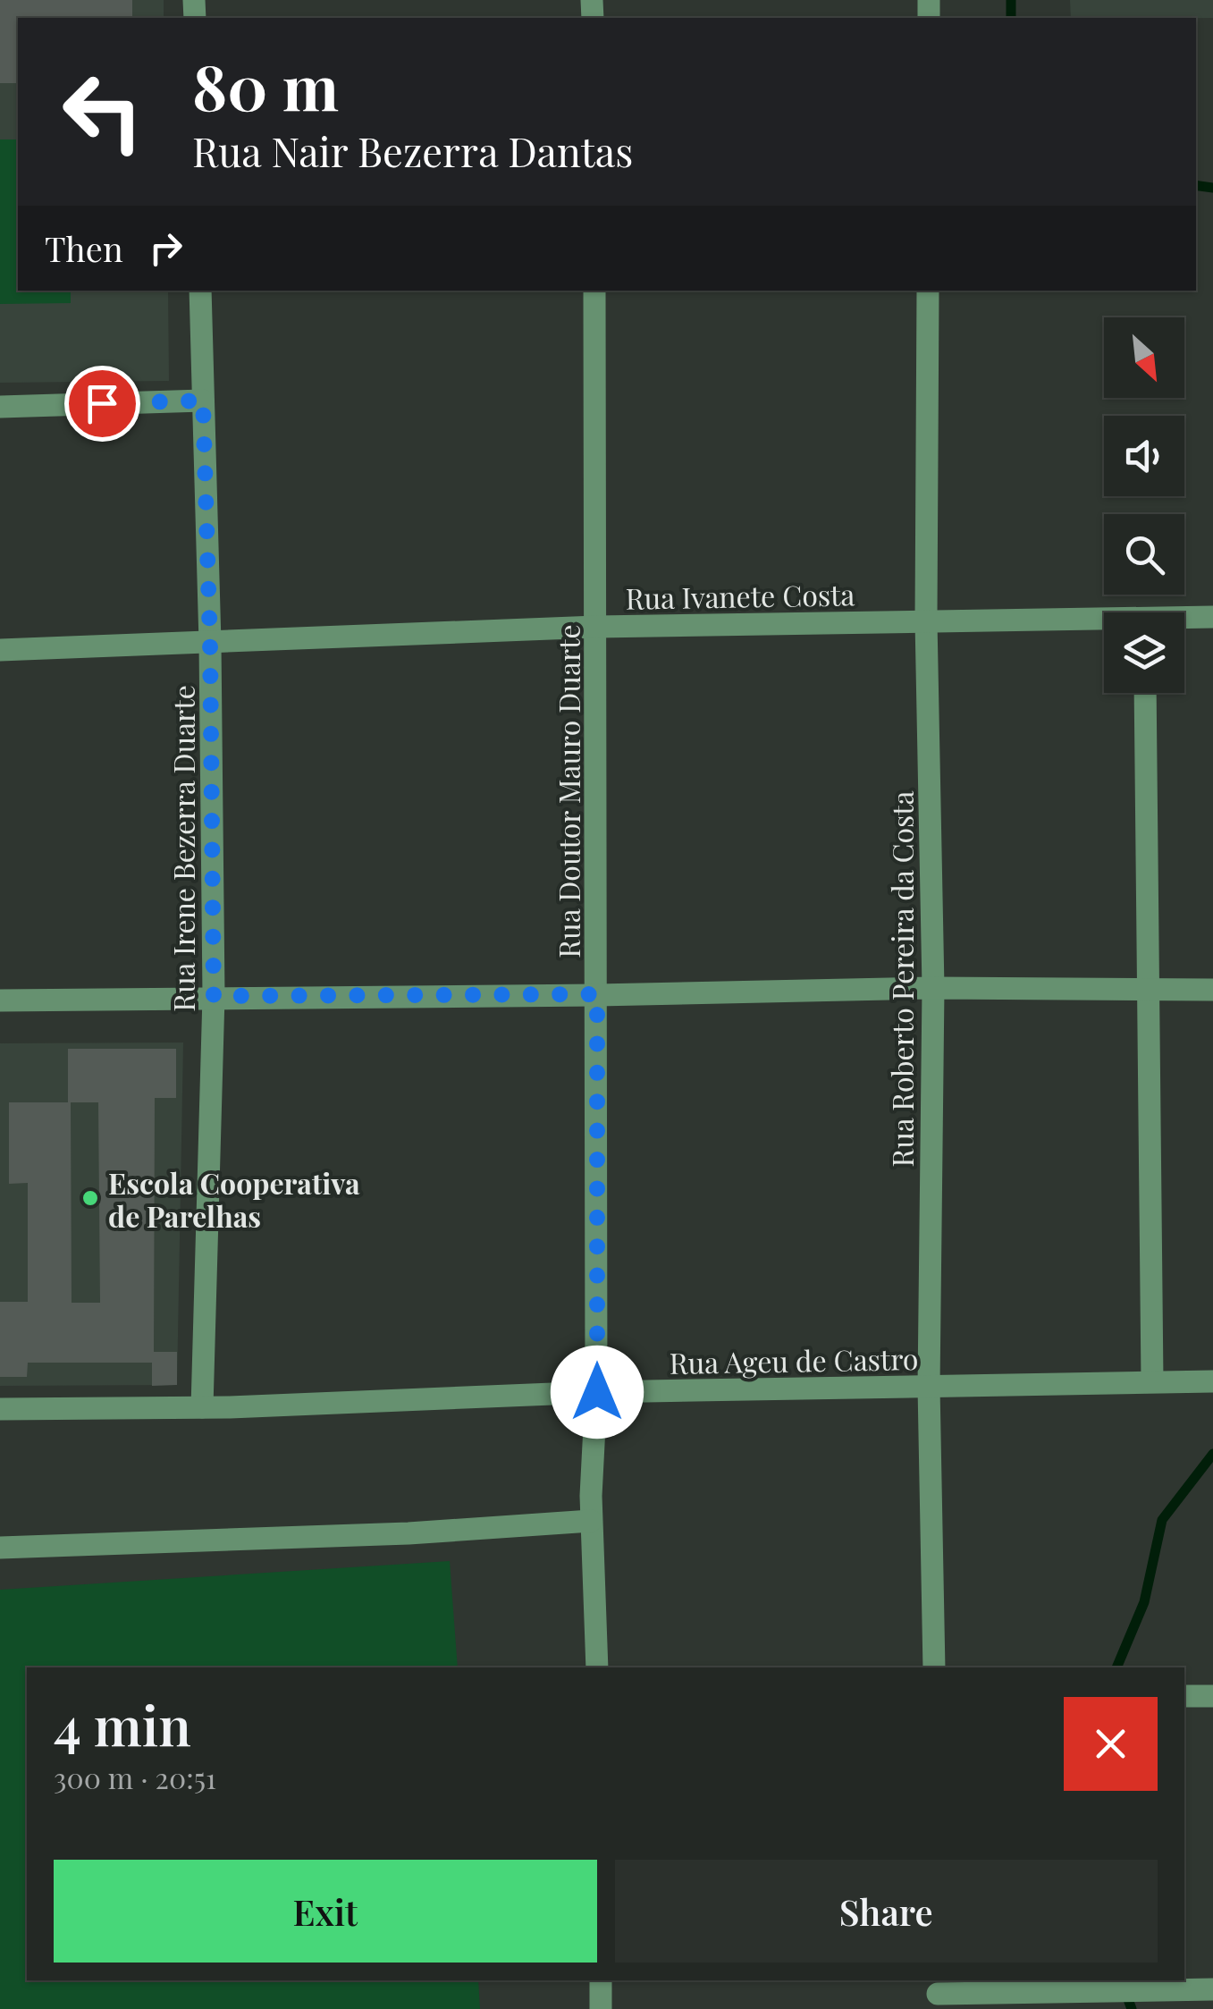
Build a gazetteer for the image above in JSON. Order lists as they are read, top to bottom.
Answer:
{
  "streets": {
    "street": [
      "Rua Ivanete Costa",
      "Rua Doutor Mauro Duarte",
      "Rua Irene Bezerra Duarte",
      "Rua Roberto Pereira da Costa",
      "Rua Ageu de Castro"
    ]
  },
  "crossings": [
    ["Rua Ivanete Costa", "Rua Doutor Mauro Duarte"],
    ["Rua Ivanete Costa", "Rua Irene Bezerra Duarte"],
    ["Rua Ivanete Costa", "Rua Roberto Pereira da Costa"],
    ["Rua Doutor Mauro Duarte", "Rua Ageu de Castro"],
    ["Rua Irene Bezerra Duarte", "Rua Ageu de Castro"],
    ["Rua Roberto Pereira da Costa", "Rua Ageu de Castro"]
  ],
  "places": ["Escola Cooperativa de Parelhas"],
  "north": "bottom right",
  "page": {
    "turn": ["80 m", "Rua Nair Bezerra Dantas"],
    "then": "Then",
    "heading": ["4 min", "300 m · 20:51"],
    "buttons": ["Exit", "Share"]
  }
}
